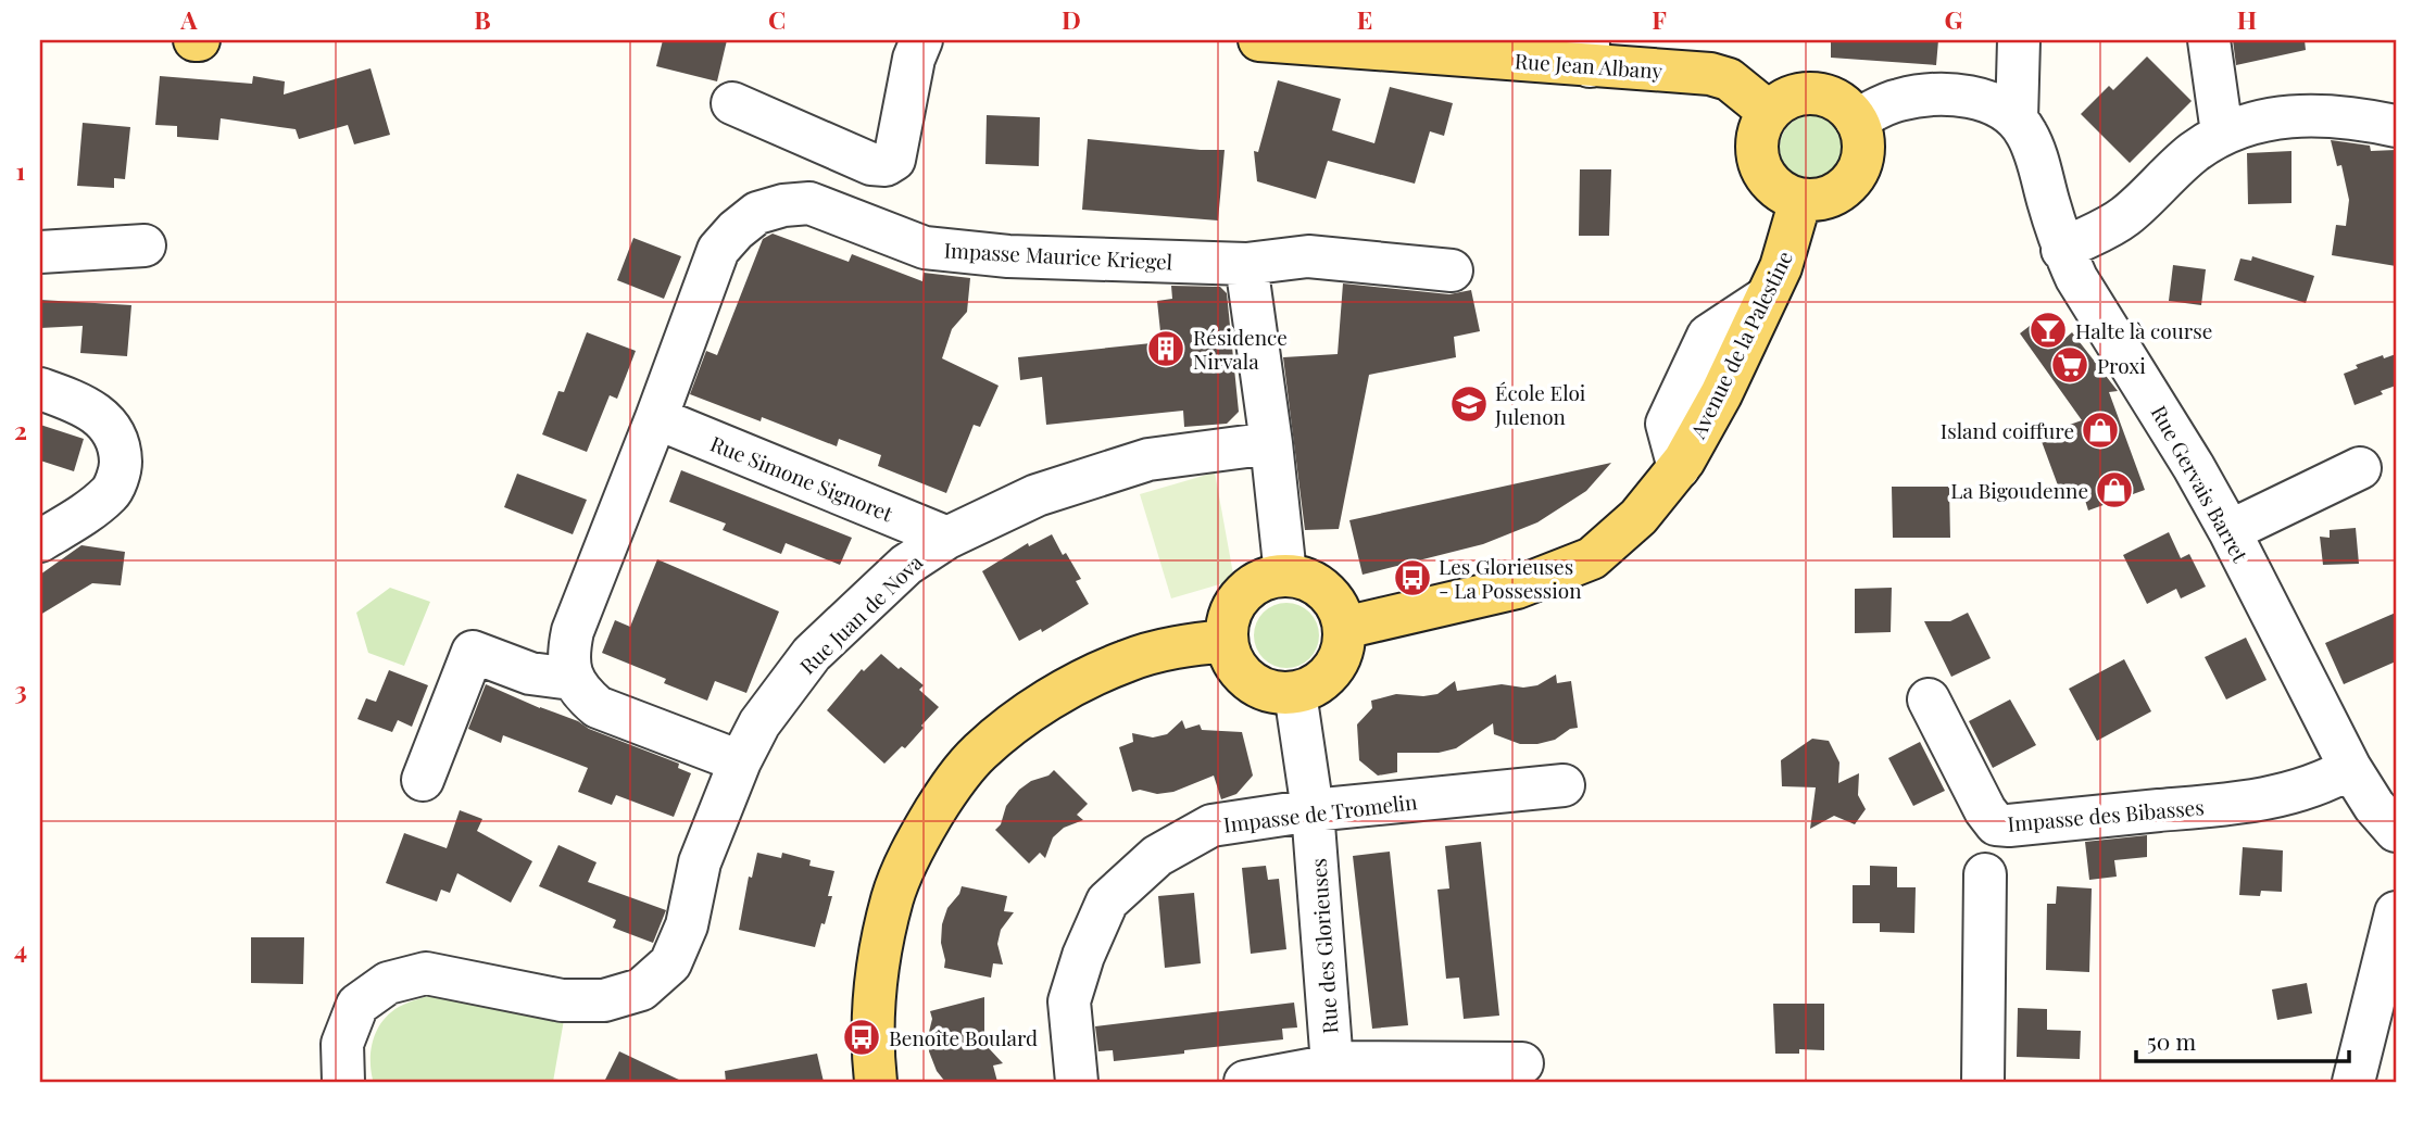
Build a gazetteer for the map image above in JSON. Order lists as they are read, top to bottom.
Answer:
{
  "streets": {
    "main road": ["Rue Jean Albany", "Avenue de la Palestine"],
    "street": [
      "Impasse Maurice Kriegel",
      "Rue Simone Signoret",
      "Rue Gervais Barret",
      "Rue Juan de Nova",
      "Impasse de Tromelin",
      "Impasse des Bibasses",
      "Rue des Glorieuses"
    ]
  },
  "crossings": [
    ["Rue Jean Albany", "Avenue de la Palestine"],
    ["Impasse Maurice Kriegel", "Rue Simone Signoret"],
    ["Avenue de la Palestine", "Rue des Glorieuses"],
    ["Rue Simone Signoret", "Rue Juan de Nova"],
    ["Rue Gervais Barret", "Impasse des Bibasses"],
    ["Impasse de Tromelin", "Rue des Glorieuses"]
  ],
  "places": {
    "bar": ["Halte là course"],
    "building": ["Résidence Nirvala"],
    "supermarket": ["Proxi"],
    "school or university": ["École Eloi Julenon"],
    "shop": ["Island coiffure", "La Bigoudenne"],
    "bus stop": ["Les Glorieuses - La Possession", "Benoîte Boulard"]
  },
  "scale_bar": "50 m",
  "grid": {
    "columns": [
      "A",
      "B",
      "C",
      "D",
      "E",
      "F",
      "G",
      "H"
    ],
    "rows": [
      "1",
      "2",
      "3",
      "4"
    ]
  }
}
